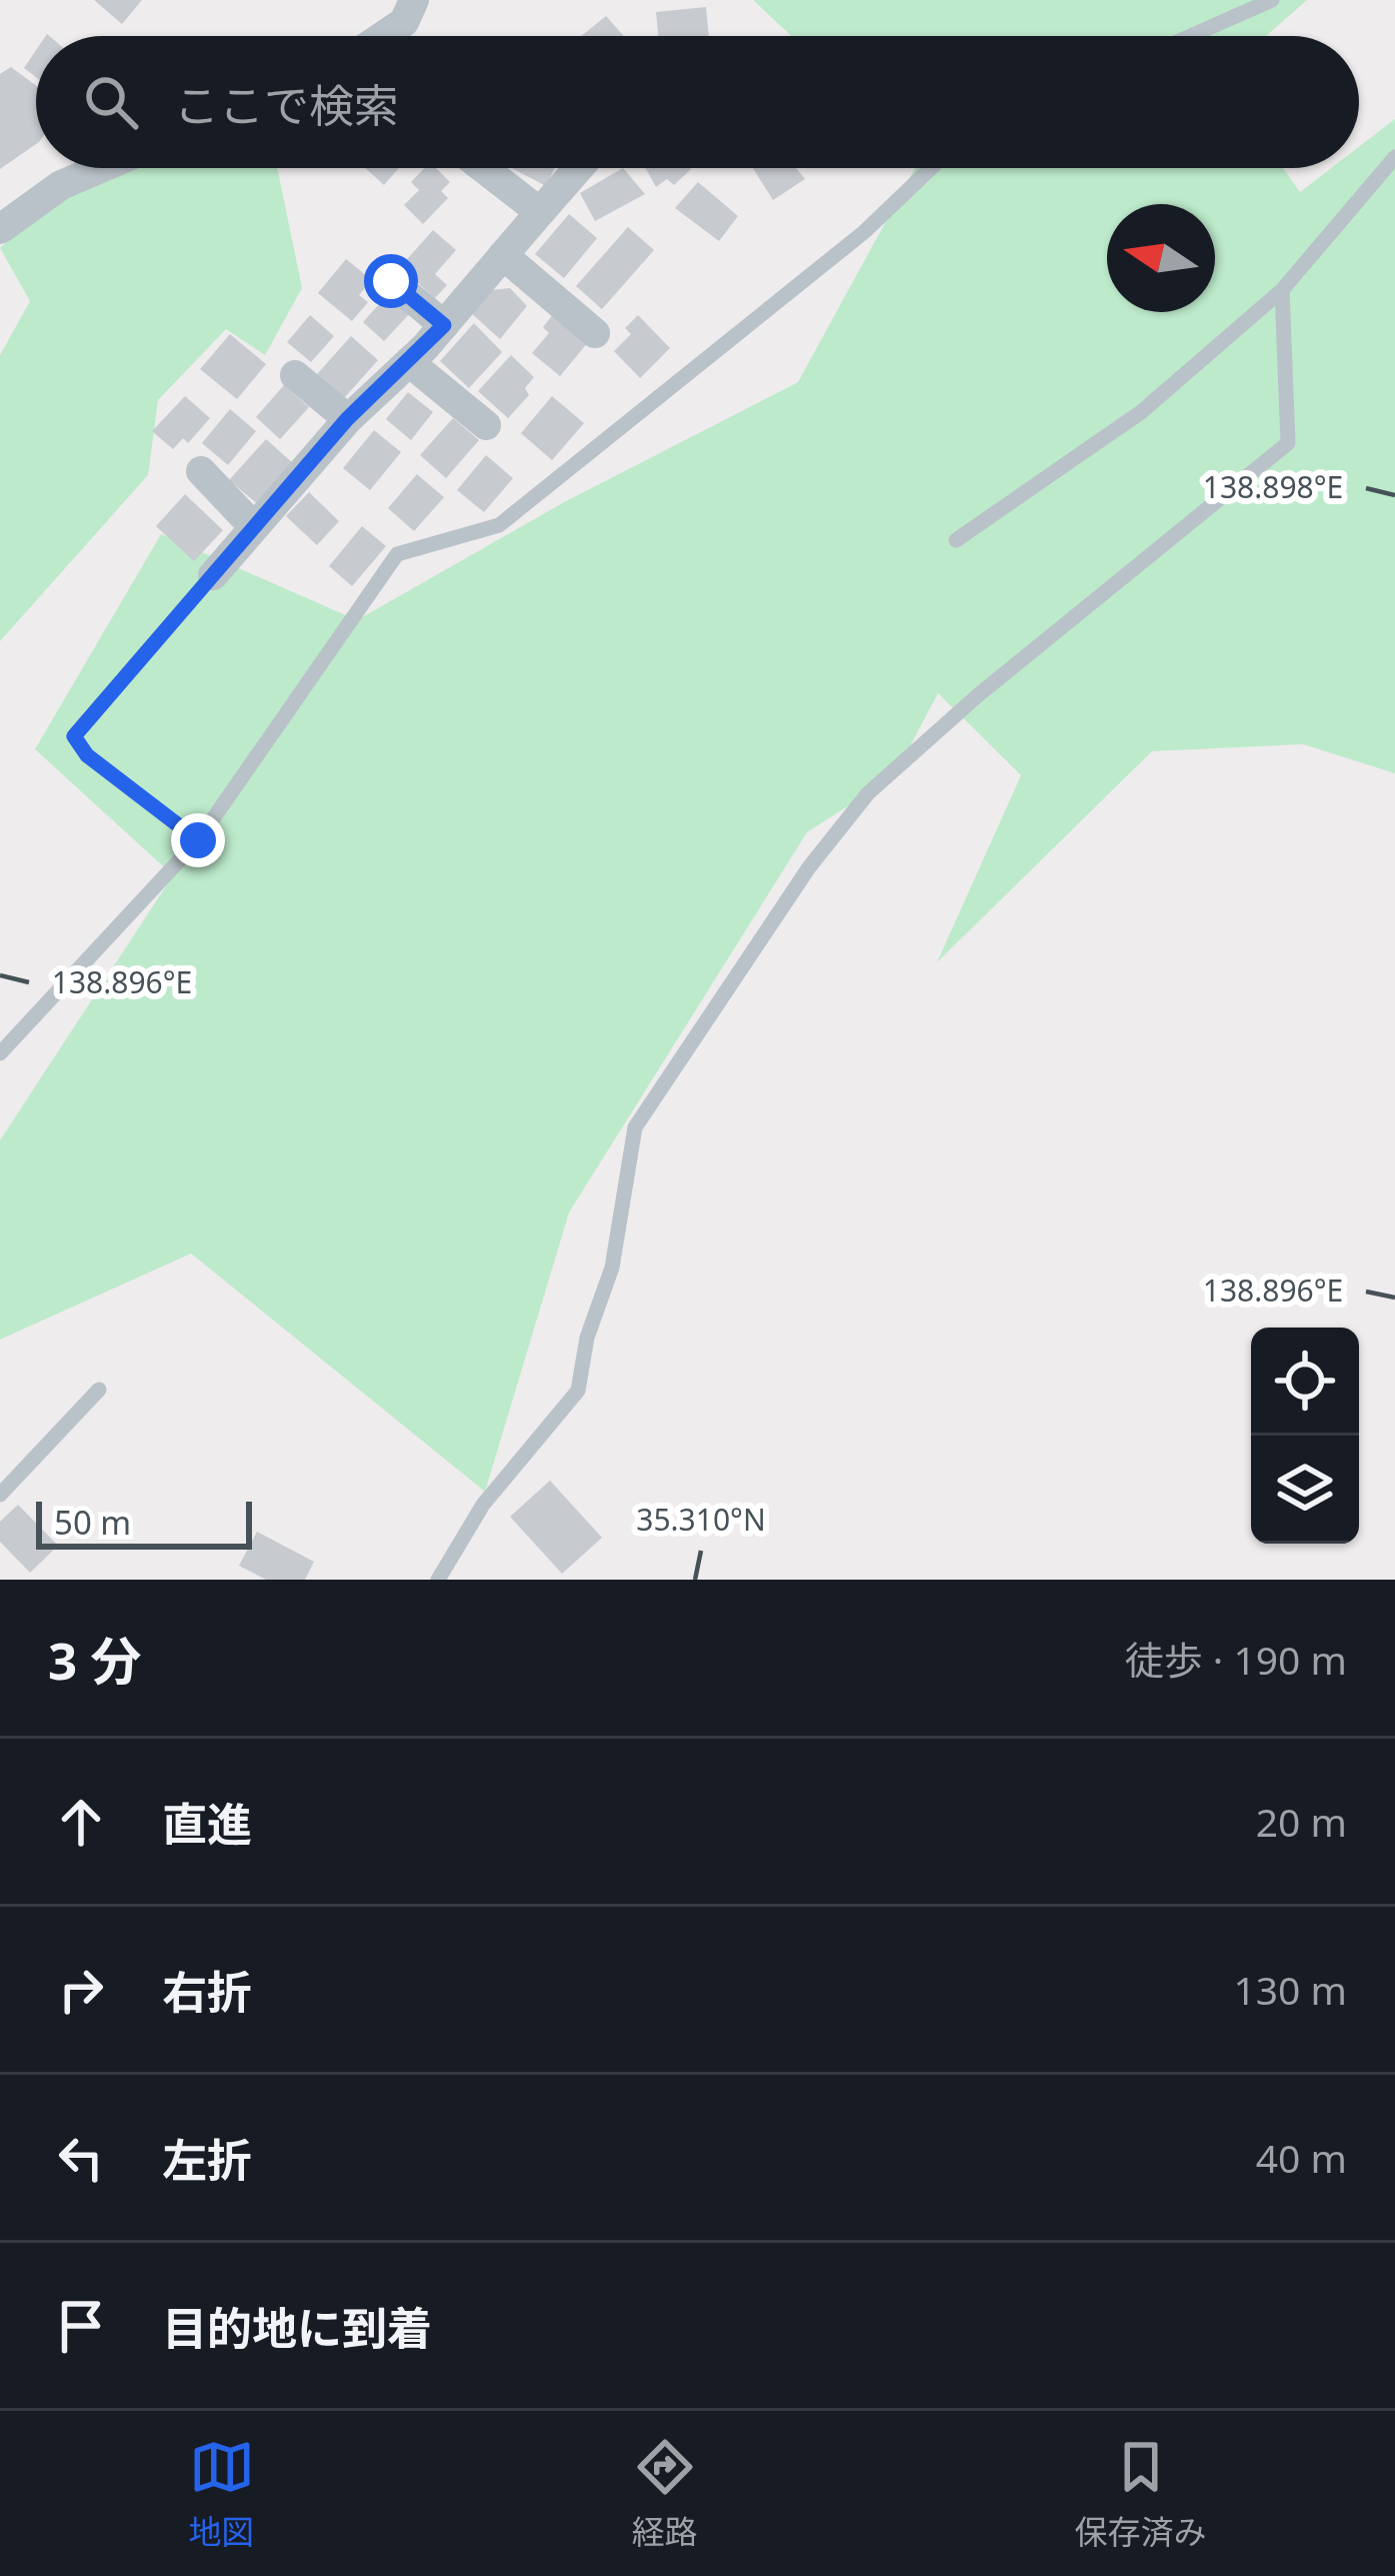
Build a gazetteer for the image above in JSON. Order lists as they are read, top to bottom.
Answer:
{
  "scale_bar": "50 m",
  "north": "left",
  "page": {
    "search": "ここで検索",
    "scale": "50 m",
    "heading": ["3 分", "徒歩 · 190 m"],
    "list": [
      ["直進", "20 m"],
      ["右折", "130 m"],
      ["左折", "40 m"],
      "目的地に到着"
    ],
    "nav": ["地図", "経路", "保存済み"]
  },
  "coordinates": ["138.898°E", "138.896°E", "35.310°N"]
}
